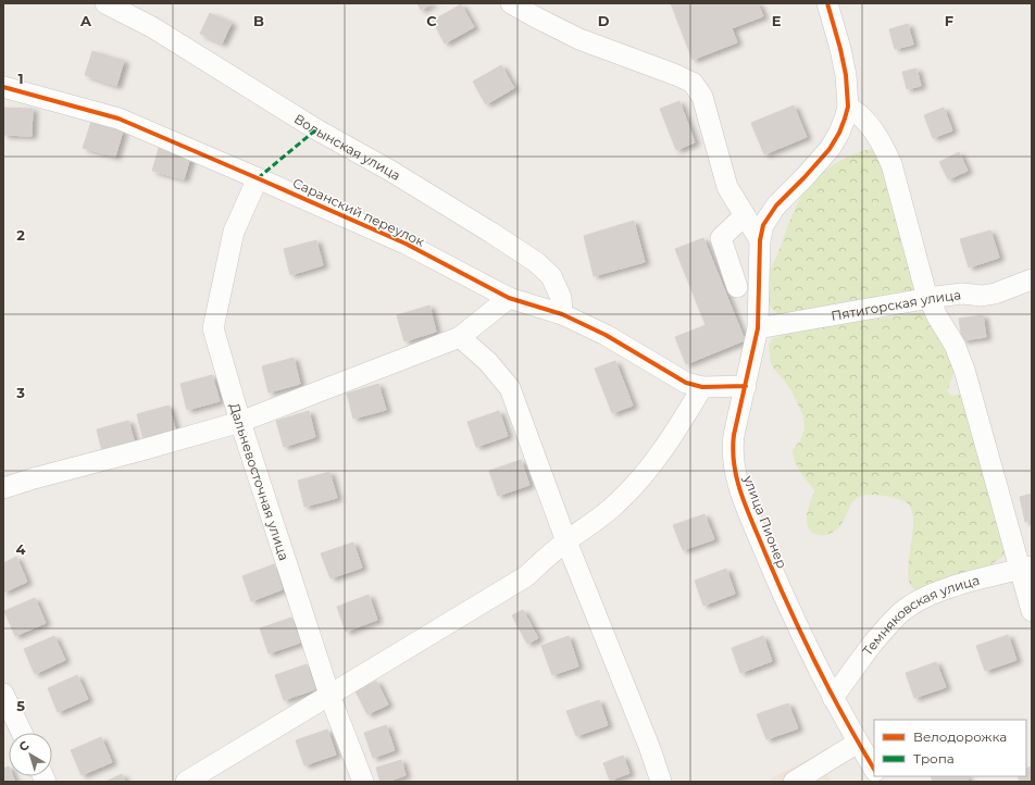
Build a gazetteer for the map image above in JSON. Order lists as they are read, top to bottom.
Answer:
{
  "streets": {
    "street": [
      "Волынская улица",
      "Саранский переулок",
      "Пятигорская улица",
      "Дальневосточная улица",
      "улица Пионер",
      "Темняковская улица"
    ]
  },
  "crossings": [
    ["Волынская улица", "Саранский переулок"],
    ["Саранский переулок", "Дальневосточная улица"],
    ["Саранский переулок", "улица Пионер"],
    ["Пятигорская улица", "улица Пионер"],
    ["улица Пионер", "Темняковская улица"]
  ],
  "legend": ["Велодорожка", "Тропа"],
  "north": "top left",
  "grid": {
    "columns": [
      "A",
      "B",
      "C",
      "D",
      "E",
      "F"
    ],
    "rows": [
      "1",
      "2",
      "3",
      "4",
      "5"
    ]
  }
}
